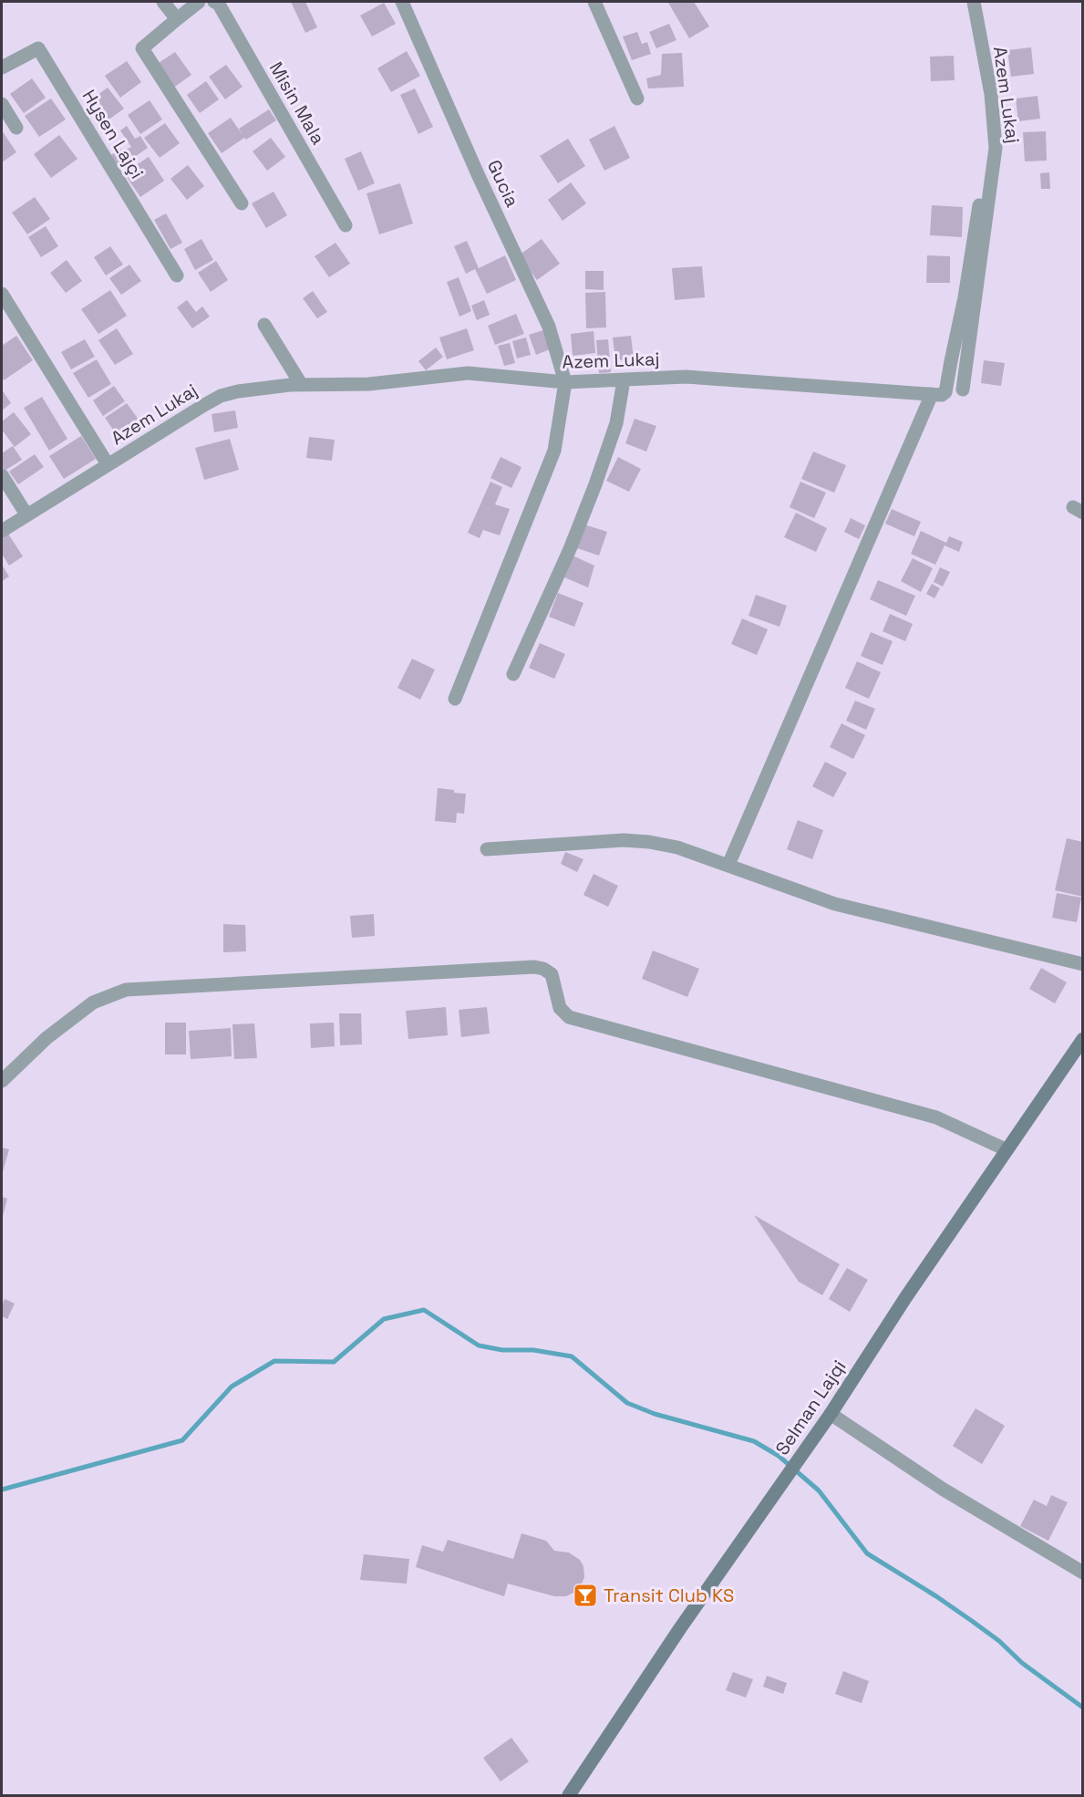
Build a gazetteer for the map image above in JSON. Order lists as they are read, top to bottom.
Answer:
{
  "streets": {
    "street": [
      "Azem Lukaj",
      "Misin Mala",
      "Hysen Lajçi",
      "Gucia",
      "Selman Lajqi"
    ]
  },
  "crossings": [
    ["Azem Lukaj", "Gucia"]
  ],
  "places": {
    "bar": ["Transit Club KS"]
  }
}
